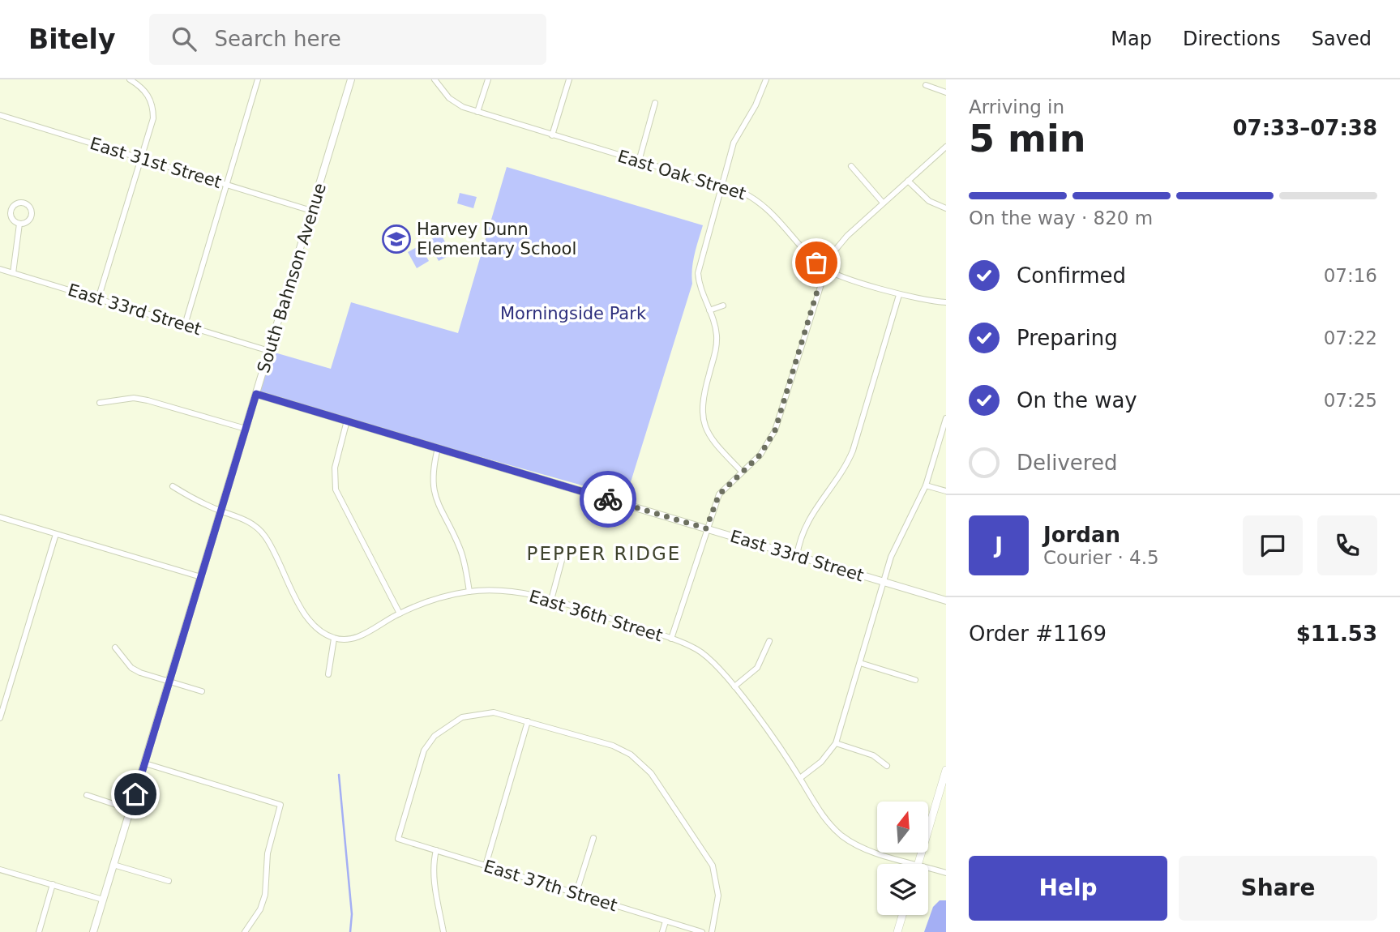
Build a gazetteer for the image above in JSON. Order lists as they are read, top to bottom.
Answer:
{
  "streets": {
    "street": [
      "East 31st Street",
      "East Oak Street",
      "South Bahnson Avenue",
      "East 33rd Street",
      "East 36th Street",
      "East 37th Street"
    ]
  },
  "crossings": [
    ["East 31st Street", "South Bahnson Avenue"],
    ["South Bahnson Avenue", "East 33rd Street"]
  ],
  "districts": ["PEPPER RIDGE"],
  "parks": ["Morningside Park"],
  "places": {
    "school or university": ["Harvey Dunn Elementary School"]
  },
  "north": "top",
  "page": {
    "header": "Bitely",
    "search": "Search here",
    "nav": ["Map", "Directions", "Saved"],
    "heading": ["5 min", "Arriving in", "07:33–07:38"],
    "panel": [
      "Jordan",
      "Courier · 4.5",
      "Order #1169",
      "$11.53"
    ],
    "bar": "On the way · 820 m",
    "list": [
      ["Confirmed", "07:16"],
      ["Preparing", "07:22"],
      ["On the way", "07:25"],
      "Delivered"
    ],
    "round": "J",
    "buttons": ["Help", "Share"]
  }
}
